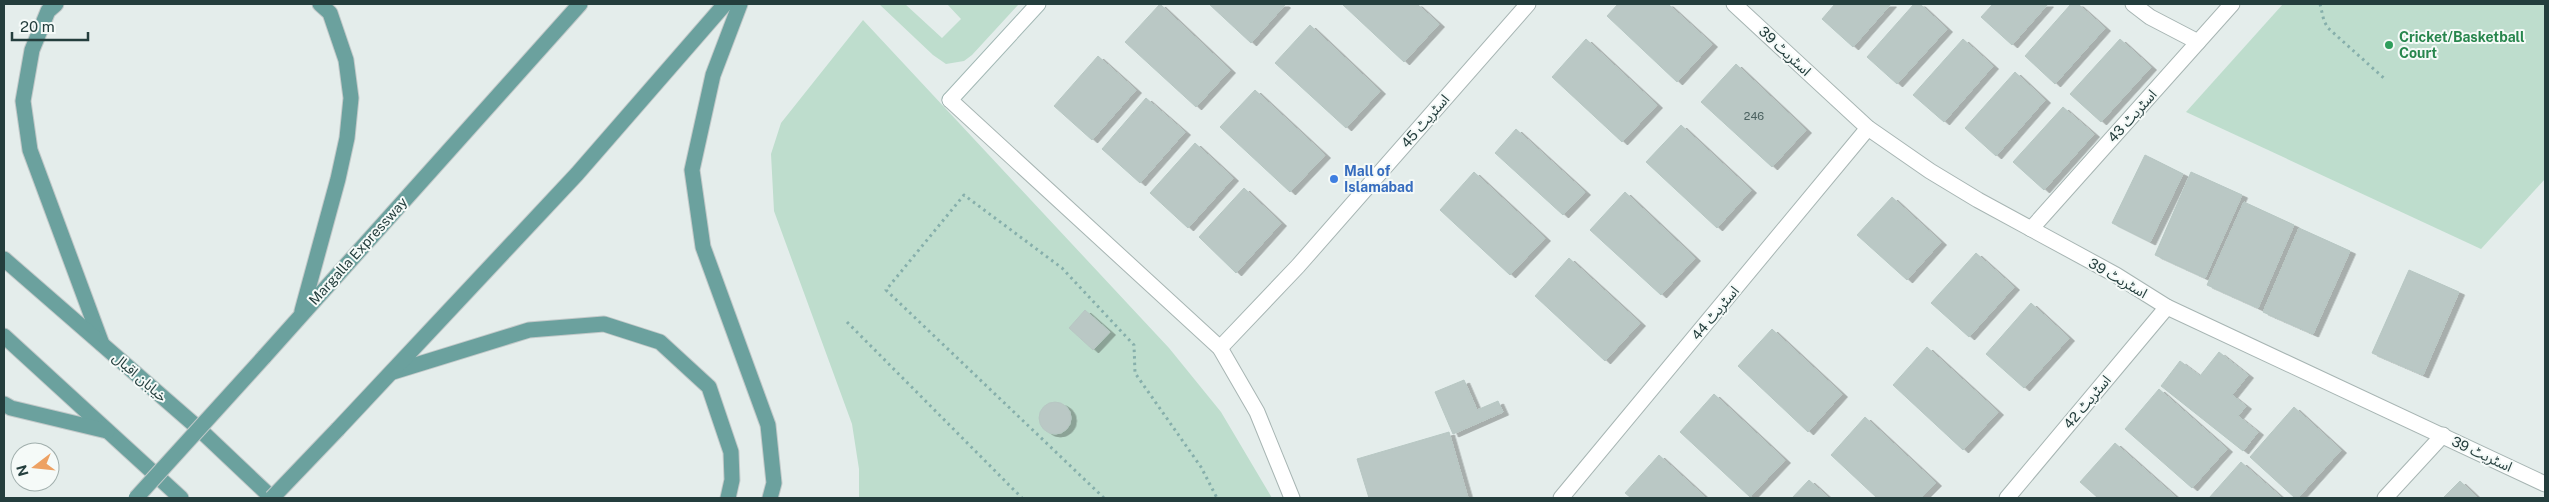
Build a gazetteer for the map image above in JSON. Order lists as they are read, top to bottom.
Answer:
{
  "streets": {
    "main road": ["Margalla Expressway", "خیابان اقبال"],
    "street": [
      "اسٹریٹ 39",
      "اسٹریٹ 43",
      "اسٹریٹ 45",
      "اسٹریٹ 44",
      "اسٹریٹ 42"
    ]
  },
  "crossings": [
    ["اسٹریٹ 39", "اسٹریٹ 43"],
    ["اسٹریٹ 39", "اسٹریٹ 44"],
    ["اسٹریٹ 39", "اسٹریٹ 42"]
  ],
  "places": ["Cricket/Basketball Court", "Mall of Islamabad"],
  "house_numbers": ["246"],
  "scale_bar": "20 m",
  "north": "left"
}
